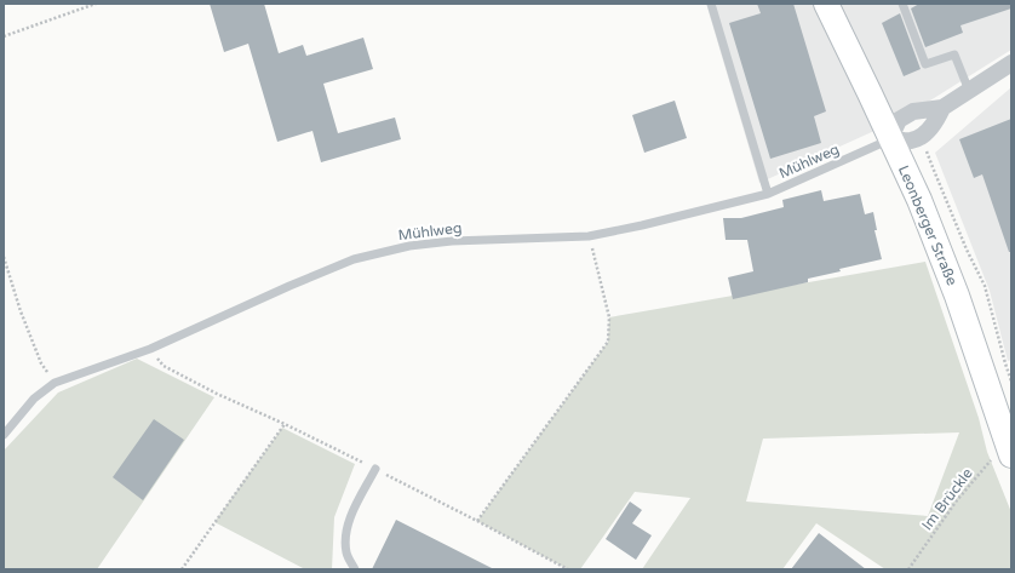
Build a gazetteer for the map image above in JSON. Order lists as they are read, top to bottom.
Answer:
{
  "streets": {
    "main road": ["Leonberger Straße"],
    "lane": ["Mühlweg"],
    "path": ["Im Brückle"]
  },
  "crossings": [
    ["Mühlweg", "Leonberger Straße"],
    ["Leonberger Straße", "Im Brückle"]
  ]
}
